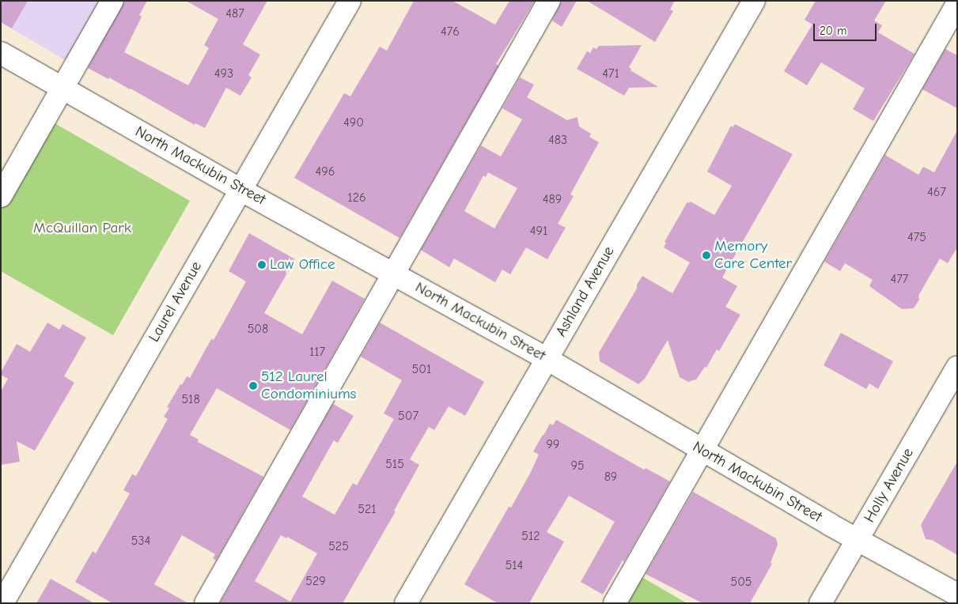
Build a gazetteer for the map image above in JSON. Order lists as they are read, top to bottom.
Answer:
{
  "streets": {
    "street": [
      "North Mackubin Street",
      "Ashland Avenue",
      "Laurel Avenue",
      "Holly Avenue"
    ]
  },
  "crossings": [
    ["North Mackubin Street", "Ashland Avenue"],
    ["North Mackubin Street", "Laurel Avenue"],
    ["North Mackubin Street", "Holly Avenue"]
  ],
  "parks": ["McQuillan Park"],
  "places": ["Memory Care Center", "Law Office", "512 Laurel Condominiums"],
  "house_numbers": [
    "487",
    "476",
    "493",
    "471",
    "490",
    "483",
    "496",
    "467",
    "126",
    "489",
    "491",
    "475",
    "477",
    "508",
    "117",
    "501",
    "518",
    "507",
    "99",
    "515",
    "95",
    "89",
    "521",
    "512",
    "534",
    "525",
    "514",
    "529",
    "505"
  ],
  "scale_bar": "20 m"
}
